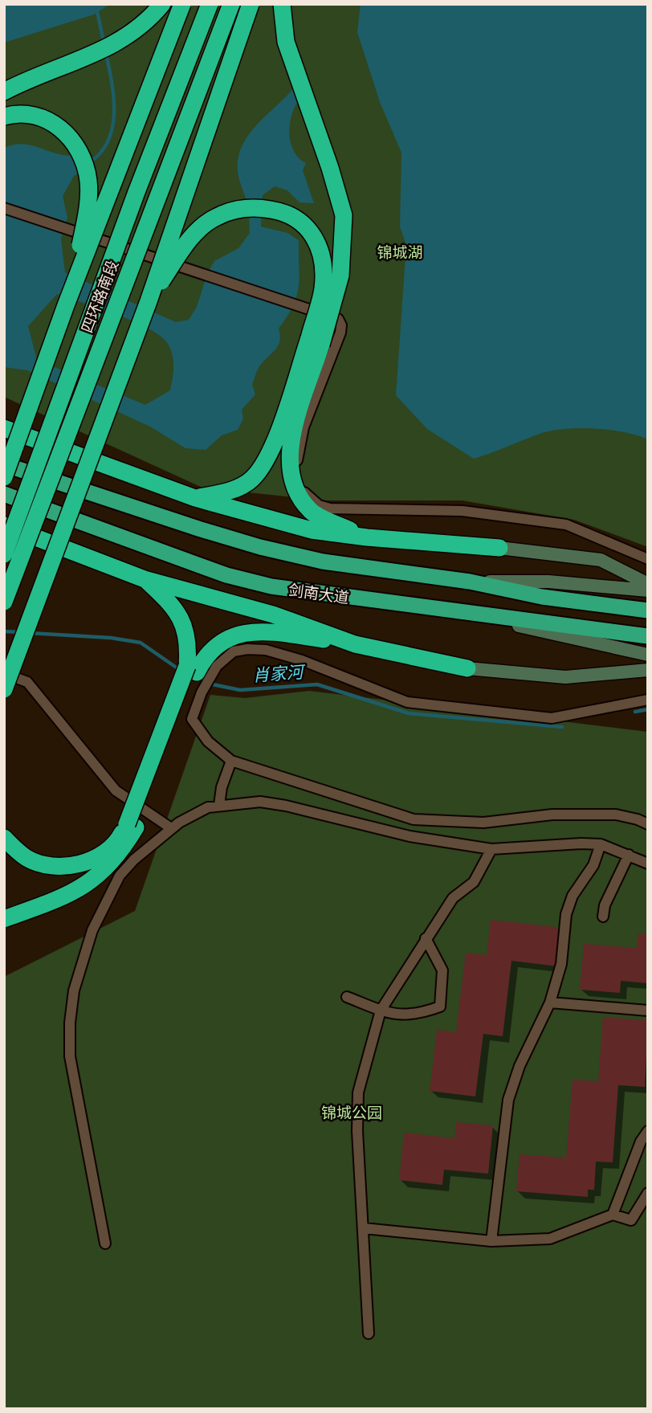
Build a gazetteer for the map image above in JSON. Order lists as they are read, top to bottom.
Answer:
{
  "streets": {
    "highway": ["四环路南段", "剑南大道"]
  },
  "water": ["肖家河"],
  "parks": ["锦城湖", "锦城公园"]
}
